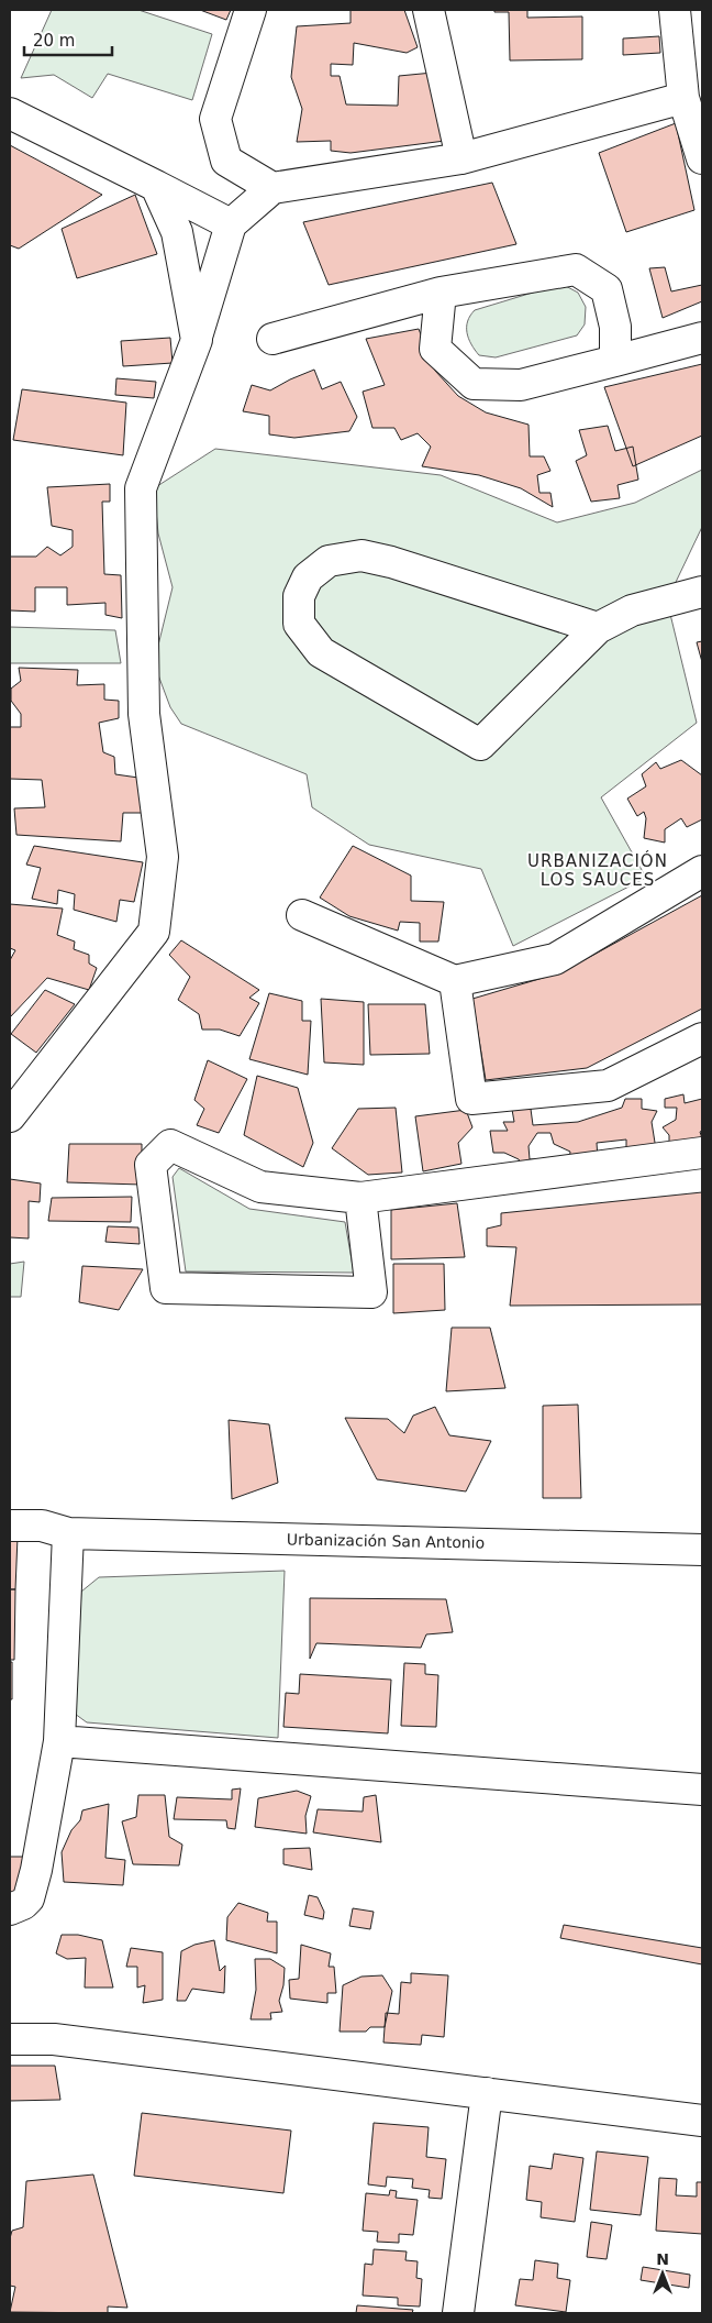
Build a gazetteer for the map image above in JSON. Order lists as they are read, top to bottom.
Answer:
{
  "streets": {
    "street": ["Urbanización San Antonio"]
  },
  "districts": ["URBANIZACIÓN LOS SAUCES"],
  "scale_bar": "20 m",
  "north": "top"
}
